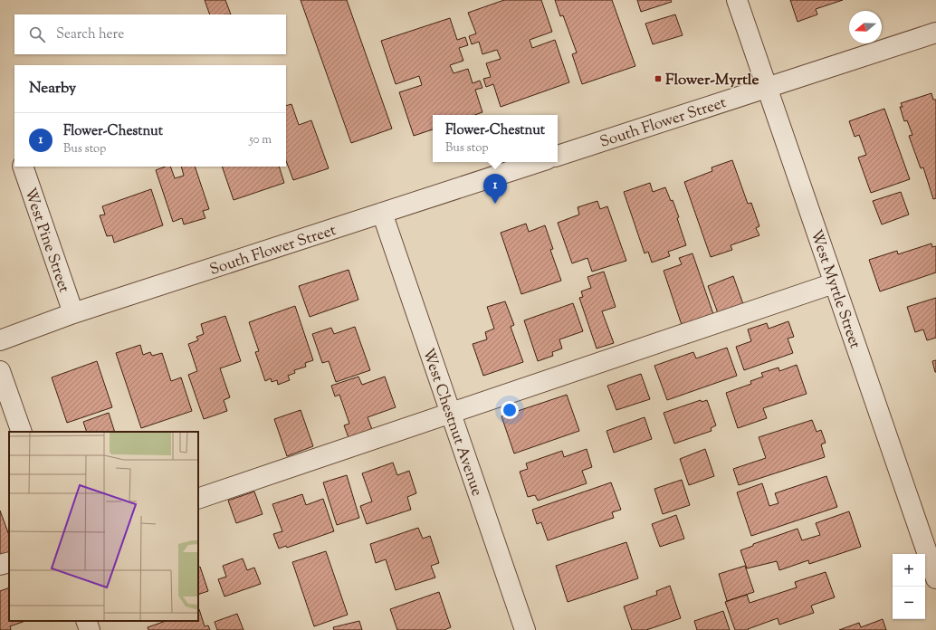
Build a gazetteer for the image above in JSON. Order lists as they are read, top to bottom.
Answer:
{
  "streets": {
    "street": [
      "South Flower Street",
      "West Pine Street",
      "West Myrtle Street",
      "West Chestnut Avenue"
    ]
  },
  "crossings": [
    ["South Flower Street", "West Pine Street"],
    ["South Flower Street", "West Myrtle Street"],
    ["South Flower Street", "West Chestnut Avenue"]
  ],
  "places": {
    "transit": ["Flower-Myrtle"]
  },
  "north": "left",
  "page": {
    "search": "Search here",
    "heading": "Nearby",
    "list": [
      {
        "mark": "1",
        "name": "Flower-Chestnut",
        "note": "Bus stop",
        "value": "50 m"
      }
    ],
    "popup": ["Flower-Chestnut", "Bus stop"],
    "pins": "1",
    "map_buttons": ["+", "−"]
  }
}
